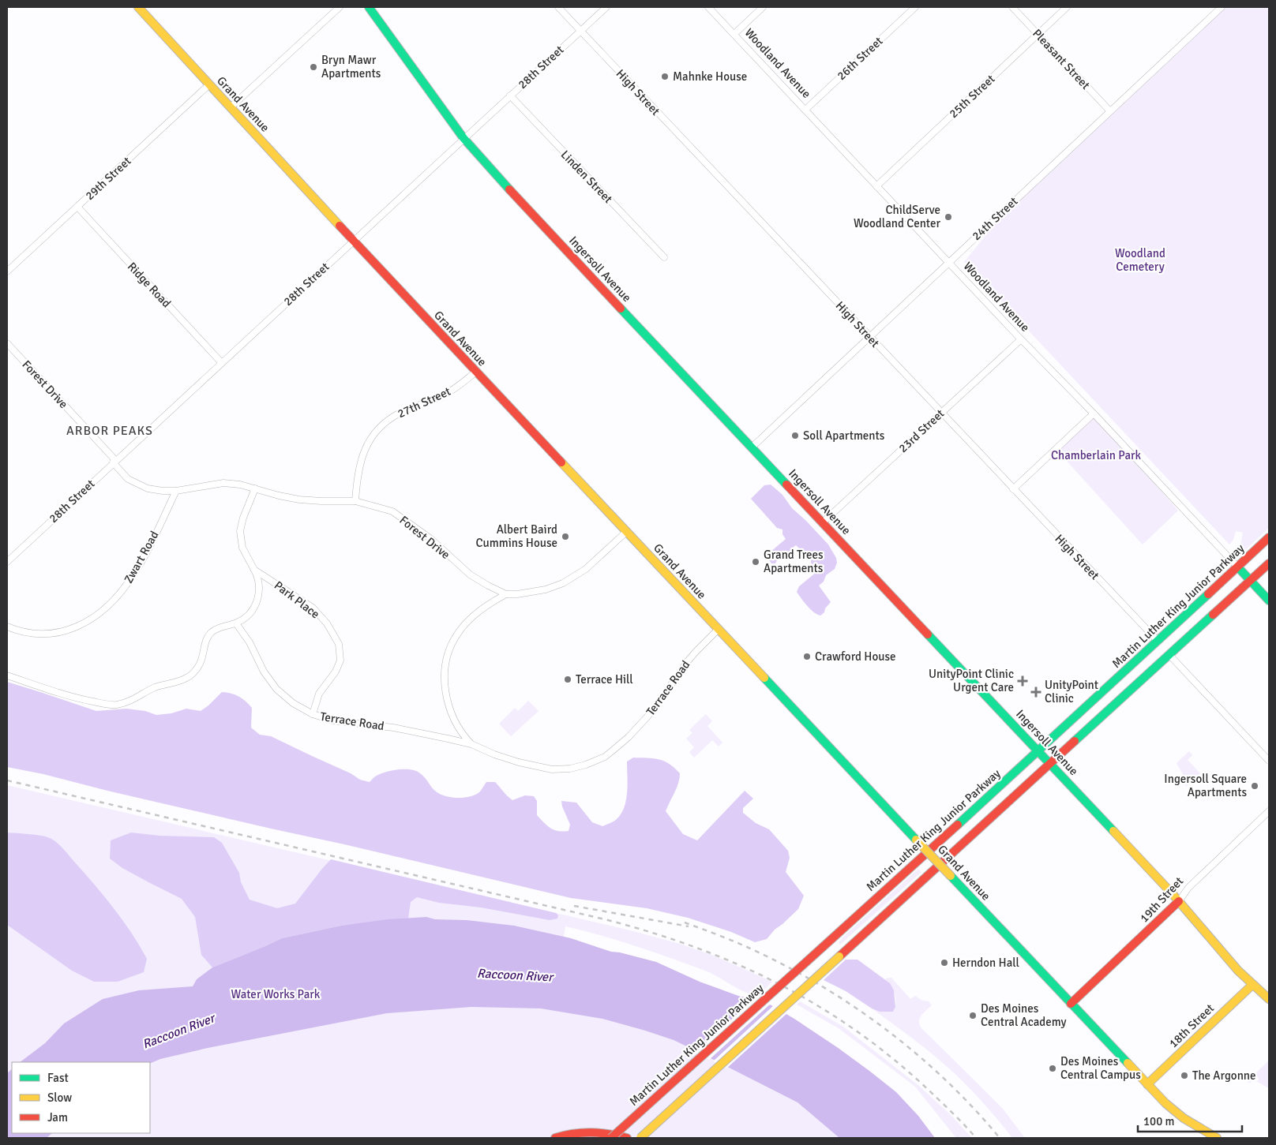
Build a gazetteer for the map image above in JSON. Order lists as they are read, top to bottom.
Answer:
{
  "streets": {
    "main road": [
      "Woodland Avenue",
      "Grand Avenue",
      "Ingersoll Avenue",
      "Martin Luther King Junior Parkway",
      "19th Street",
      "18th Street"
    ],
    "street": [
      "26th Street",
      "Pleasant Street",
      "28th Street",
      "High Street",
      "25th Street",
      "Linden Street",
      "29th Street",
      "24th Street",
      "Ridge Road",
      "Forest Drive",
      "27th Street",
      "23rd Street",
      "Zwart Road",
      "Park Place",
      "Terrace Road"
    ]
  },
  "crossings": [
    ["26th Street", "Woodland Avenue"],
    ["Pleasant Street", "25th Street"],
    ["Pleasant Street", "24th Street"],
    ["Woodland Avenue", "25th Street"],
    ["Woodland Avenue", "24th Street"],
    ["Woodland Avenue", "23rd Street"],
    ["Woodland Avenue", "Martin Luther King Junior Parkway"],
    ["28th Street", "High Street"],
    ["28th Street", "Grand Avenue"],
    ["28th Street", "Linden Street"],
    ["28th Street", "Ingersoll Avenue"],
    ["28th Street", "Ridge Road"],
    ["28th Street", "Forest Drive"],
    ["High Street", "24th Street"],
    ["High Street", "23rd Street"],
    ["High Street", "Martin Luther King Junior Parkway"],
    ["Grand Avenue", "29th Street"],
    ["Grand Avenue", "Forest Drive"],
    ["Grand Avenue", "27th Street"],
    ["Grand Avenue", "Terrace Road"],
    ["Grand Avenue", "19th Street"],
    ["Grand Avenue", "18th Street"],
    ["29th Street", "Ridge Road"],
    ["24th Street", "Ingersoll Avenue"],
    ["Ingersoll Avenue", "23rd Street"],
    ["Ingersoll Avenue", "Martin Luther King Junior Parkway"],
    ["Ingersoll Avenue", "19th Street"],
    ["Ingersoll Avenue", "18th Street"],
    ["Forest Drive", "27th Street"],
    ["Forest Drive", "Zwart Road"],
    ["Forest Drive", "Park Place"],
    ["Park Place", "Terrace Road"]
  ],
  "districts": ["ARBOR PEAKS"],
  "water": ["Raccoon River"],
  "parks": ["Woodland Cemetery", "Chamberlain Park", "Water Works Park"],
  "places": {
    "other": [
      "Bryn Mawr Apartments",
      "Mahnke House",
      "ChildServe Woodland Center",
      "Soll Apartments",
      "Albert Baird Cummins House",
      "Grand Trees Apartments",
      "Crawford House",
      "Terrace Hill",
      "Ingersoll Square Apartments",
      "Herndon Hall",
      "Des Moines Central Academy",
      "Des Moines Central Campus",
      "The Argonne"
    ],
    "health": ["UnityPoint Clinic Urgent Care", "UnityPoint Clinic"]
  },
  "legend": ["Fast", "Slow", "Jam"],
  "scale_bar": "100 m"
}
